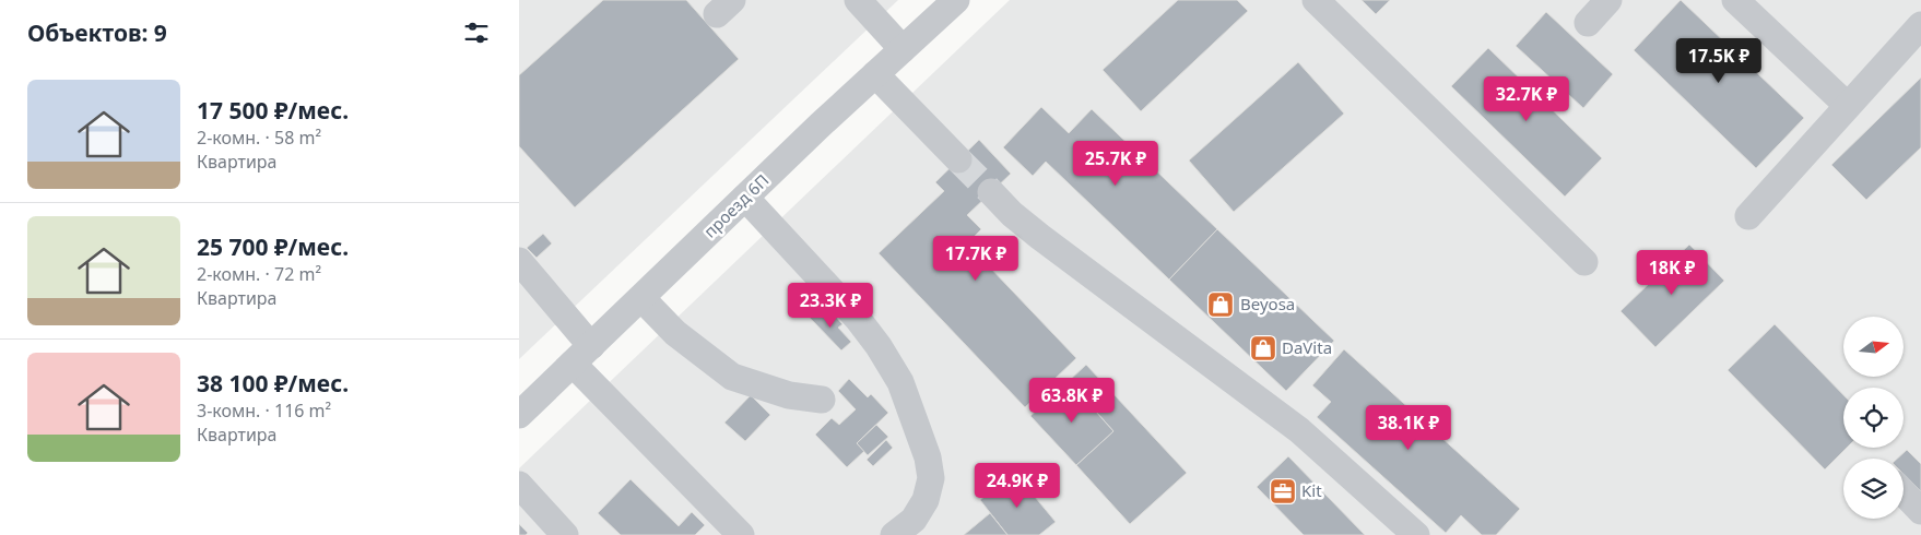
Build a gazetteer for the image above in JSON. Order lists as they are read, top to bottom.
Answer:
{
  "streets": {
    "street": ["проезд 6П"]
  },
  "places": {
    "shop": ["Beyosa", "DaVita"],
    "office": ["Kit"]
  },
  "north": "right",
  "page": {
    "heading": "Объектов: 9",
    "price": [
      "17.5K ₽",
      "32.7K ₽",
      "25.7K ₽",
      "17.7K ₽",
      "18K ₽",
      "23.3K ₽",
      "63.8K ₽",
      "38.1K ₽",
      "24.9K ₽"
    ],
    "list": [
      {
        "name": "17 500 ₽/мес.",
        "note": "2-комн. · 58 m² · Квартира"
      },
      {
        "name": "25 700 ₽/мес.",
        "note": "2-комн. · 72 m² · Квартира"
      },
      {
        "name": "38 100 ₽/мес.",
        "note": "3-комн. · 116 m² · Квартира"
      }
    ]
  }
}
